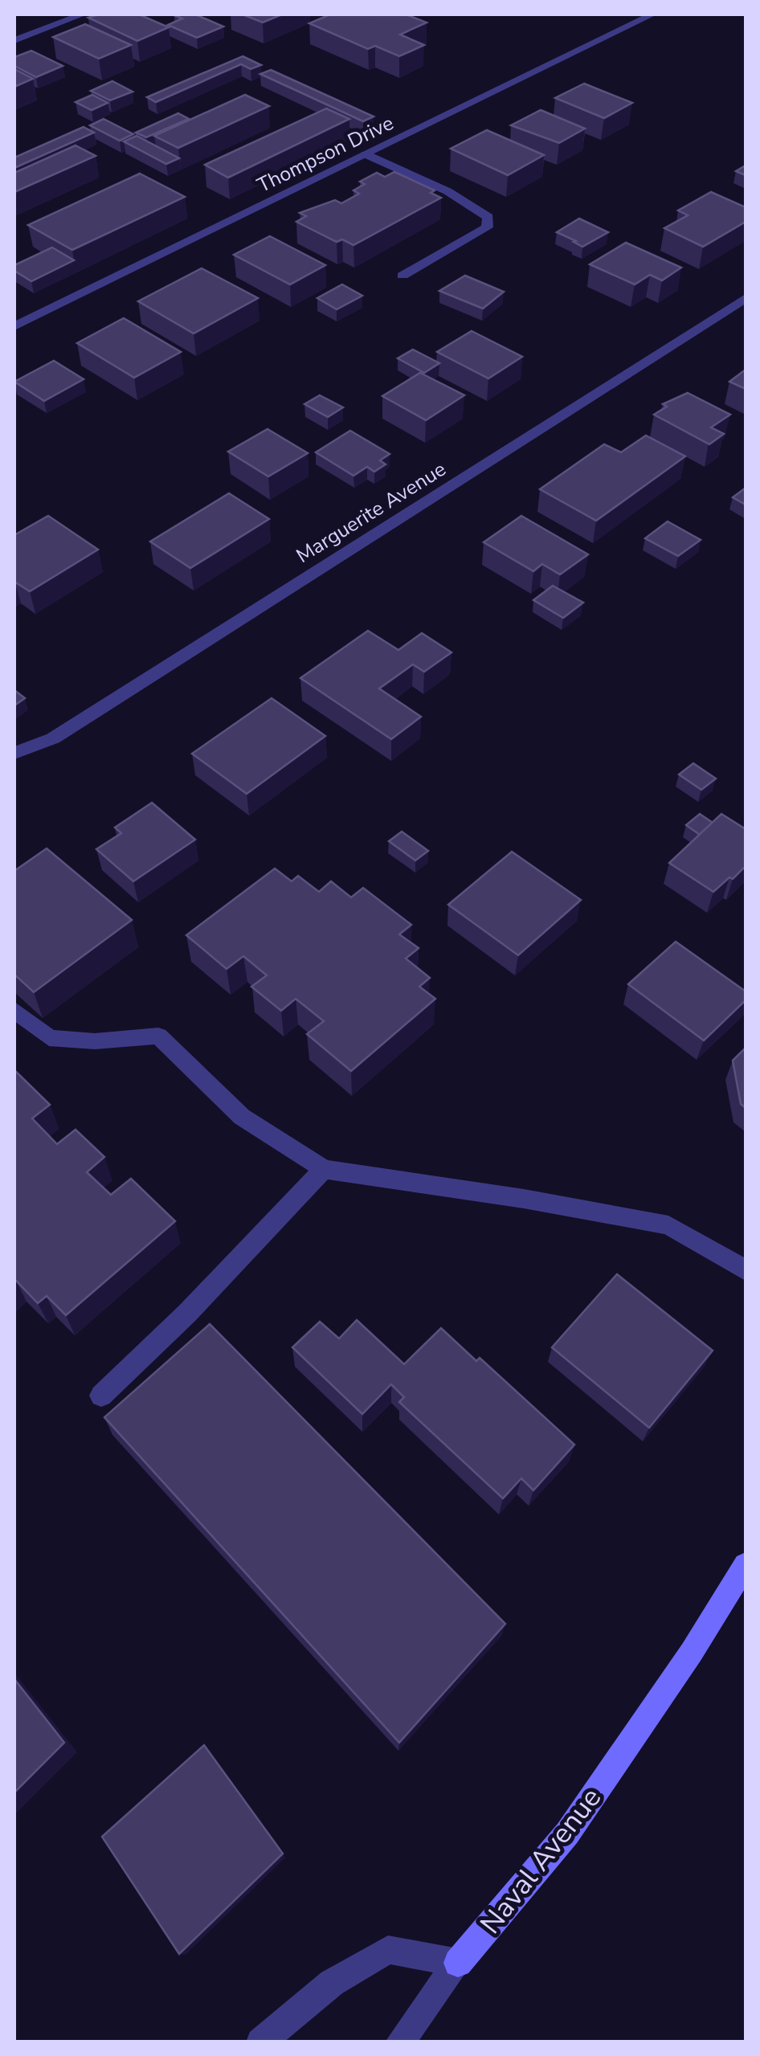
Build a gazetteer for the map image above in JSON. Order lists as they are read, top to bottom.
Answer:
{
  "streets": {
    "street": ["Thompson Drive", "Marguerite Avenue", "Naval Avenue"]
  }
}
